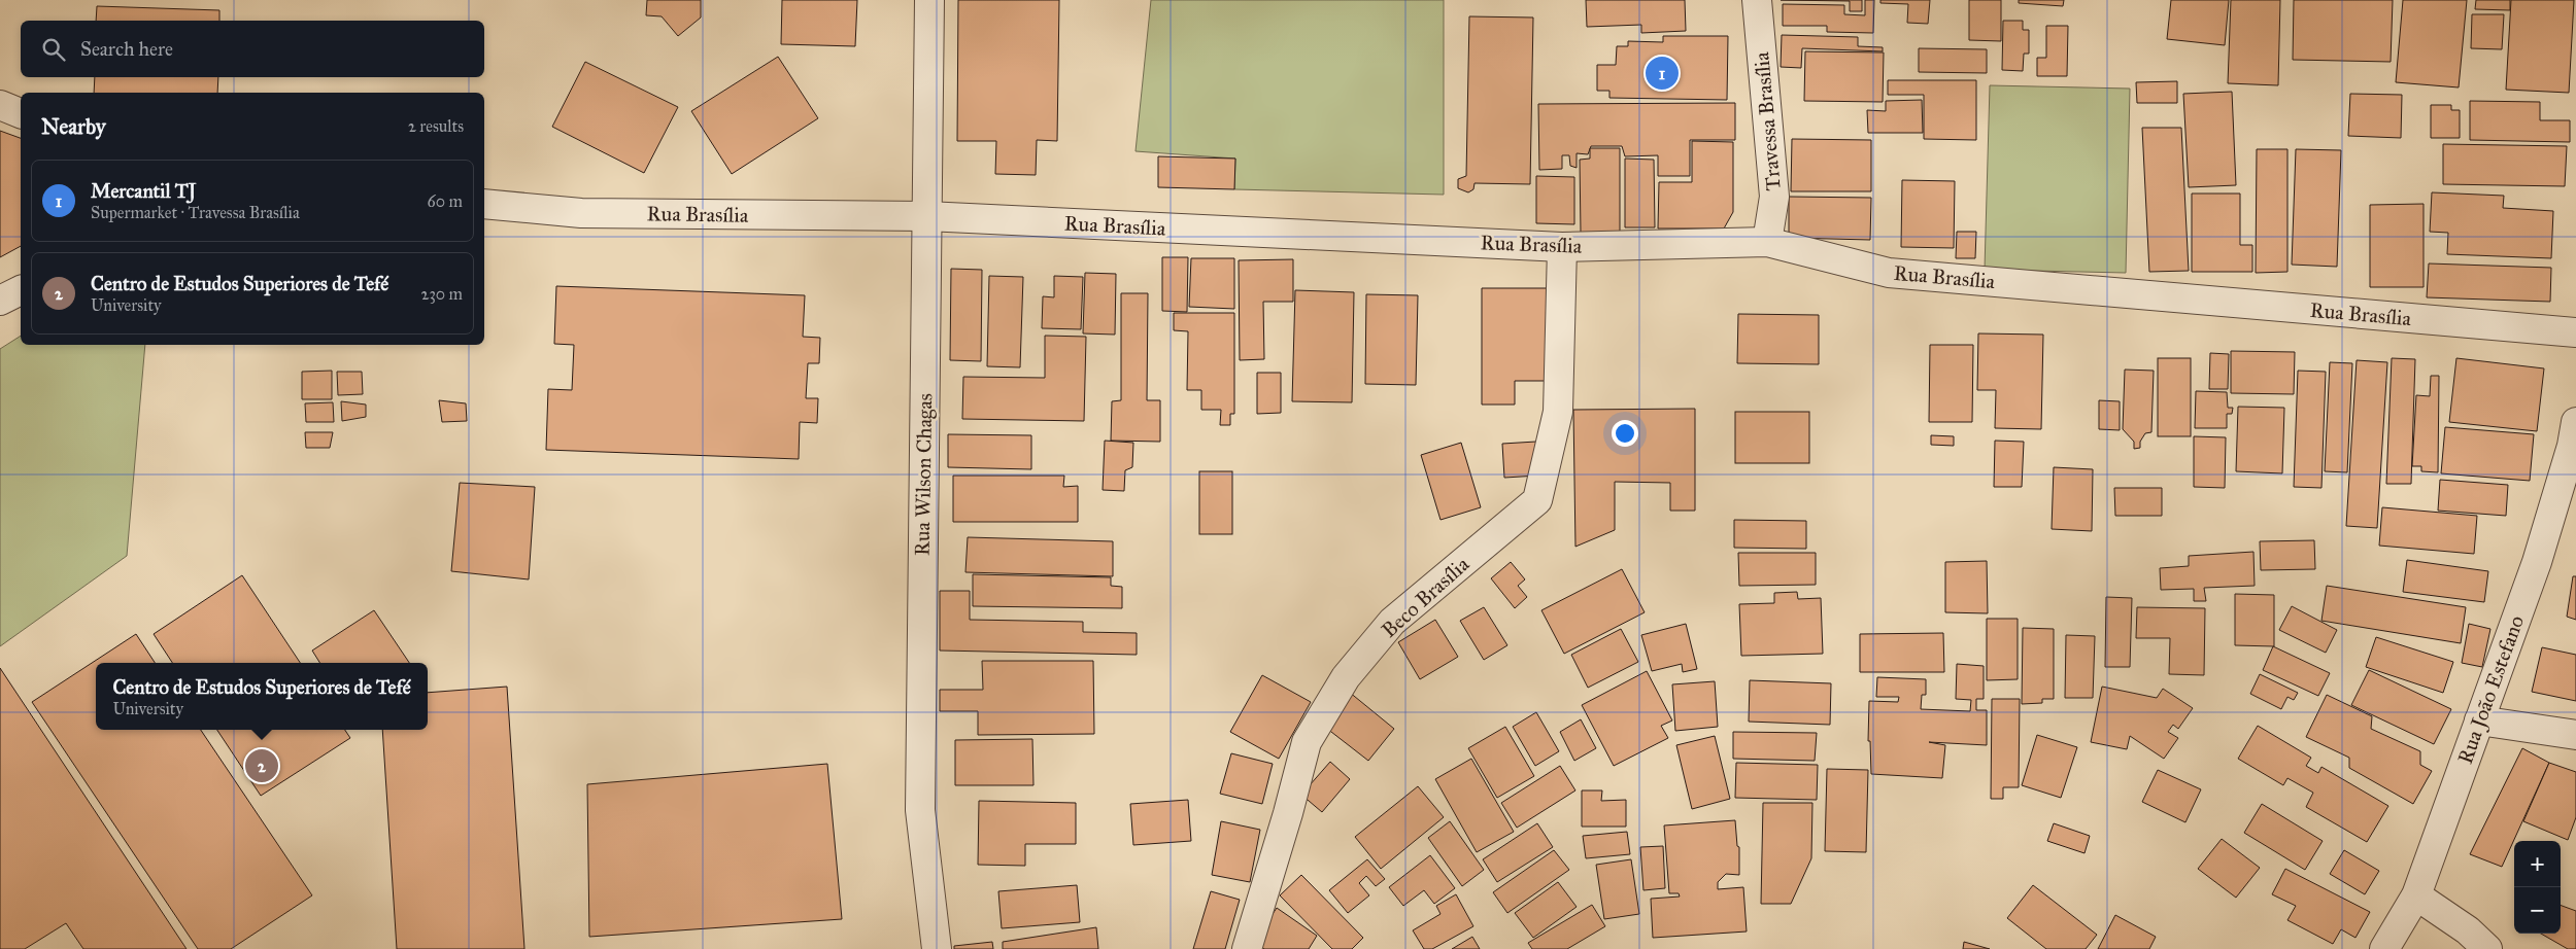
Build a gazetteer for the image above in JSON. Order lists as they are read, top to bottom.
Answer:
{
  "streets": {
    "street": [
      "Travessa Brasília",
      "Rua Brasília",
      "Rua Wilson Chagas",
      "Beco Brasília",
      "Rua João Estefano"
    ]
  },
  "crossings": [
    ["Travessa Brasília", "Rua Brasília"],
    ["Rua Brasília", "Rua Wilson Chagas"],
    ["Rua Brasília", "Beco Brasília"]
  ],
  "page": {
    "search": "Search here",
    "pins": ["1", "2"],
    "heading": ["Nearby", "2 results"],
    "list": [
      {
        "mark": "1",
        "name": "Mercantil TJ",
        "note": "Supermarket · Travessa Brasília",
        "value": "60 m"
      },
      {
        "mark": "2",
        "name": "Centro de Estudos Superiores de Tefé",
        "note": "University",
        "value": "230 m"
      }
    ],
    "popup": ["Centro de Estudos Superiores de Tefé", "University"],
    "map_buttons": ["+", "−"]
  }
}
